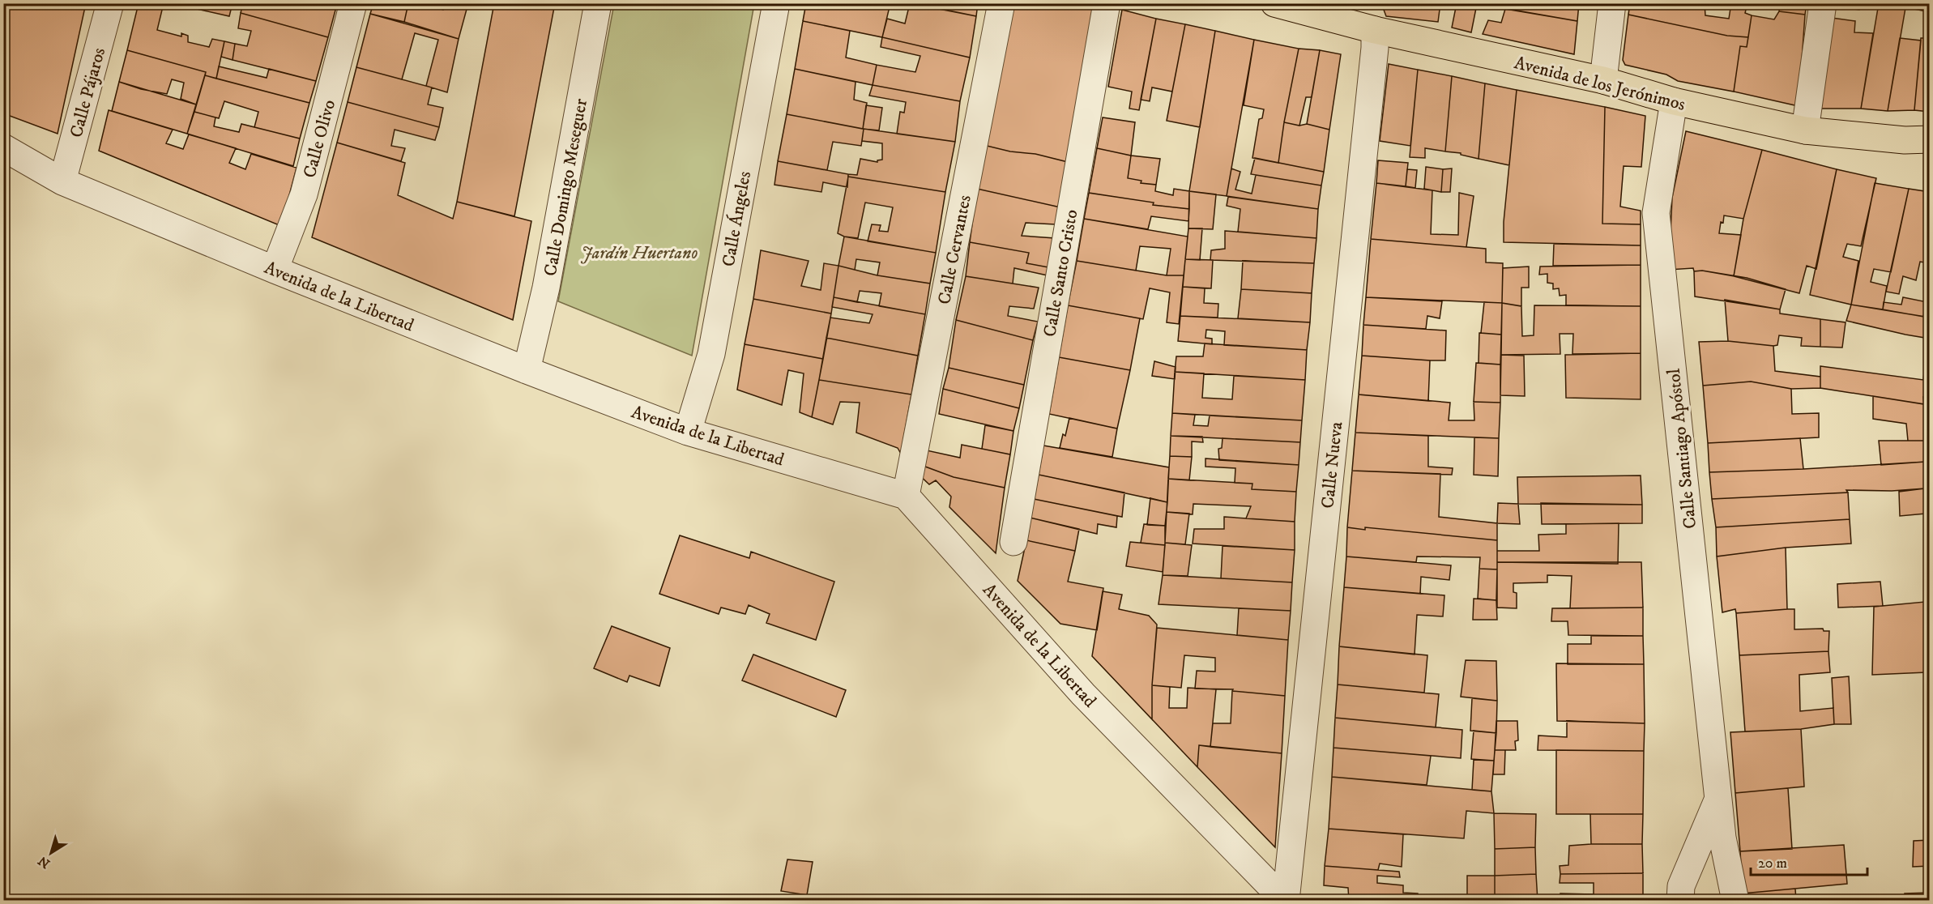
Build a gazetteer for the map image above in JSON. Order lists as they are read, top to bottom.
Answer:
{
  "streets": {
    "main road": ["Avenida de los Jerónimos"],
    "street": [
      "Calle Pájaros",
      "Calle Olivo",
      "Calle Domingo Meseguer",
      "Calle Ángeles",
      "Calle Cervantes",
      "Calle Santo Cristo",
      "Avenida de la Libertad",
      "Calle Santiago Apóstol",
      "Calle Nueva"
    ]
  },
  "crossings": [
    ["Avenida de los Jerónimos", "Calle Santiago Apóstol"],
    ["Avenida de los Jerónimos", "Calle Nueva"],
    ["Calle Pájaros", "Avenida de la Libertad"],
    ["Calle Olivo", "Avenida de la Libertad"],
    ["Calle Domingo Meseguer", "Avenida de la Libertad"],
    ["Calle Ángeles", "Avenida de la Libertad"],
    ["Calle Cervantes", "Avenida de la Libertad"],
    ["Avenida de la Libertad", "Calle Nueva"]
  ],
  "parks": ["Jardín Huertano"],
  "scale_bar": "20 m",
  "north": "bottom left"
}
